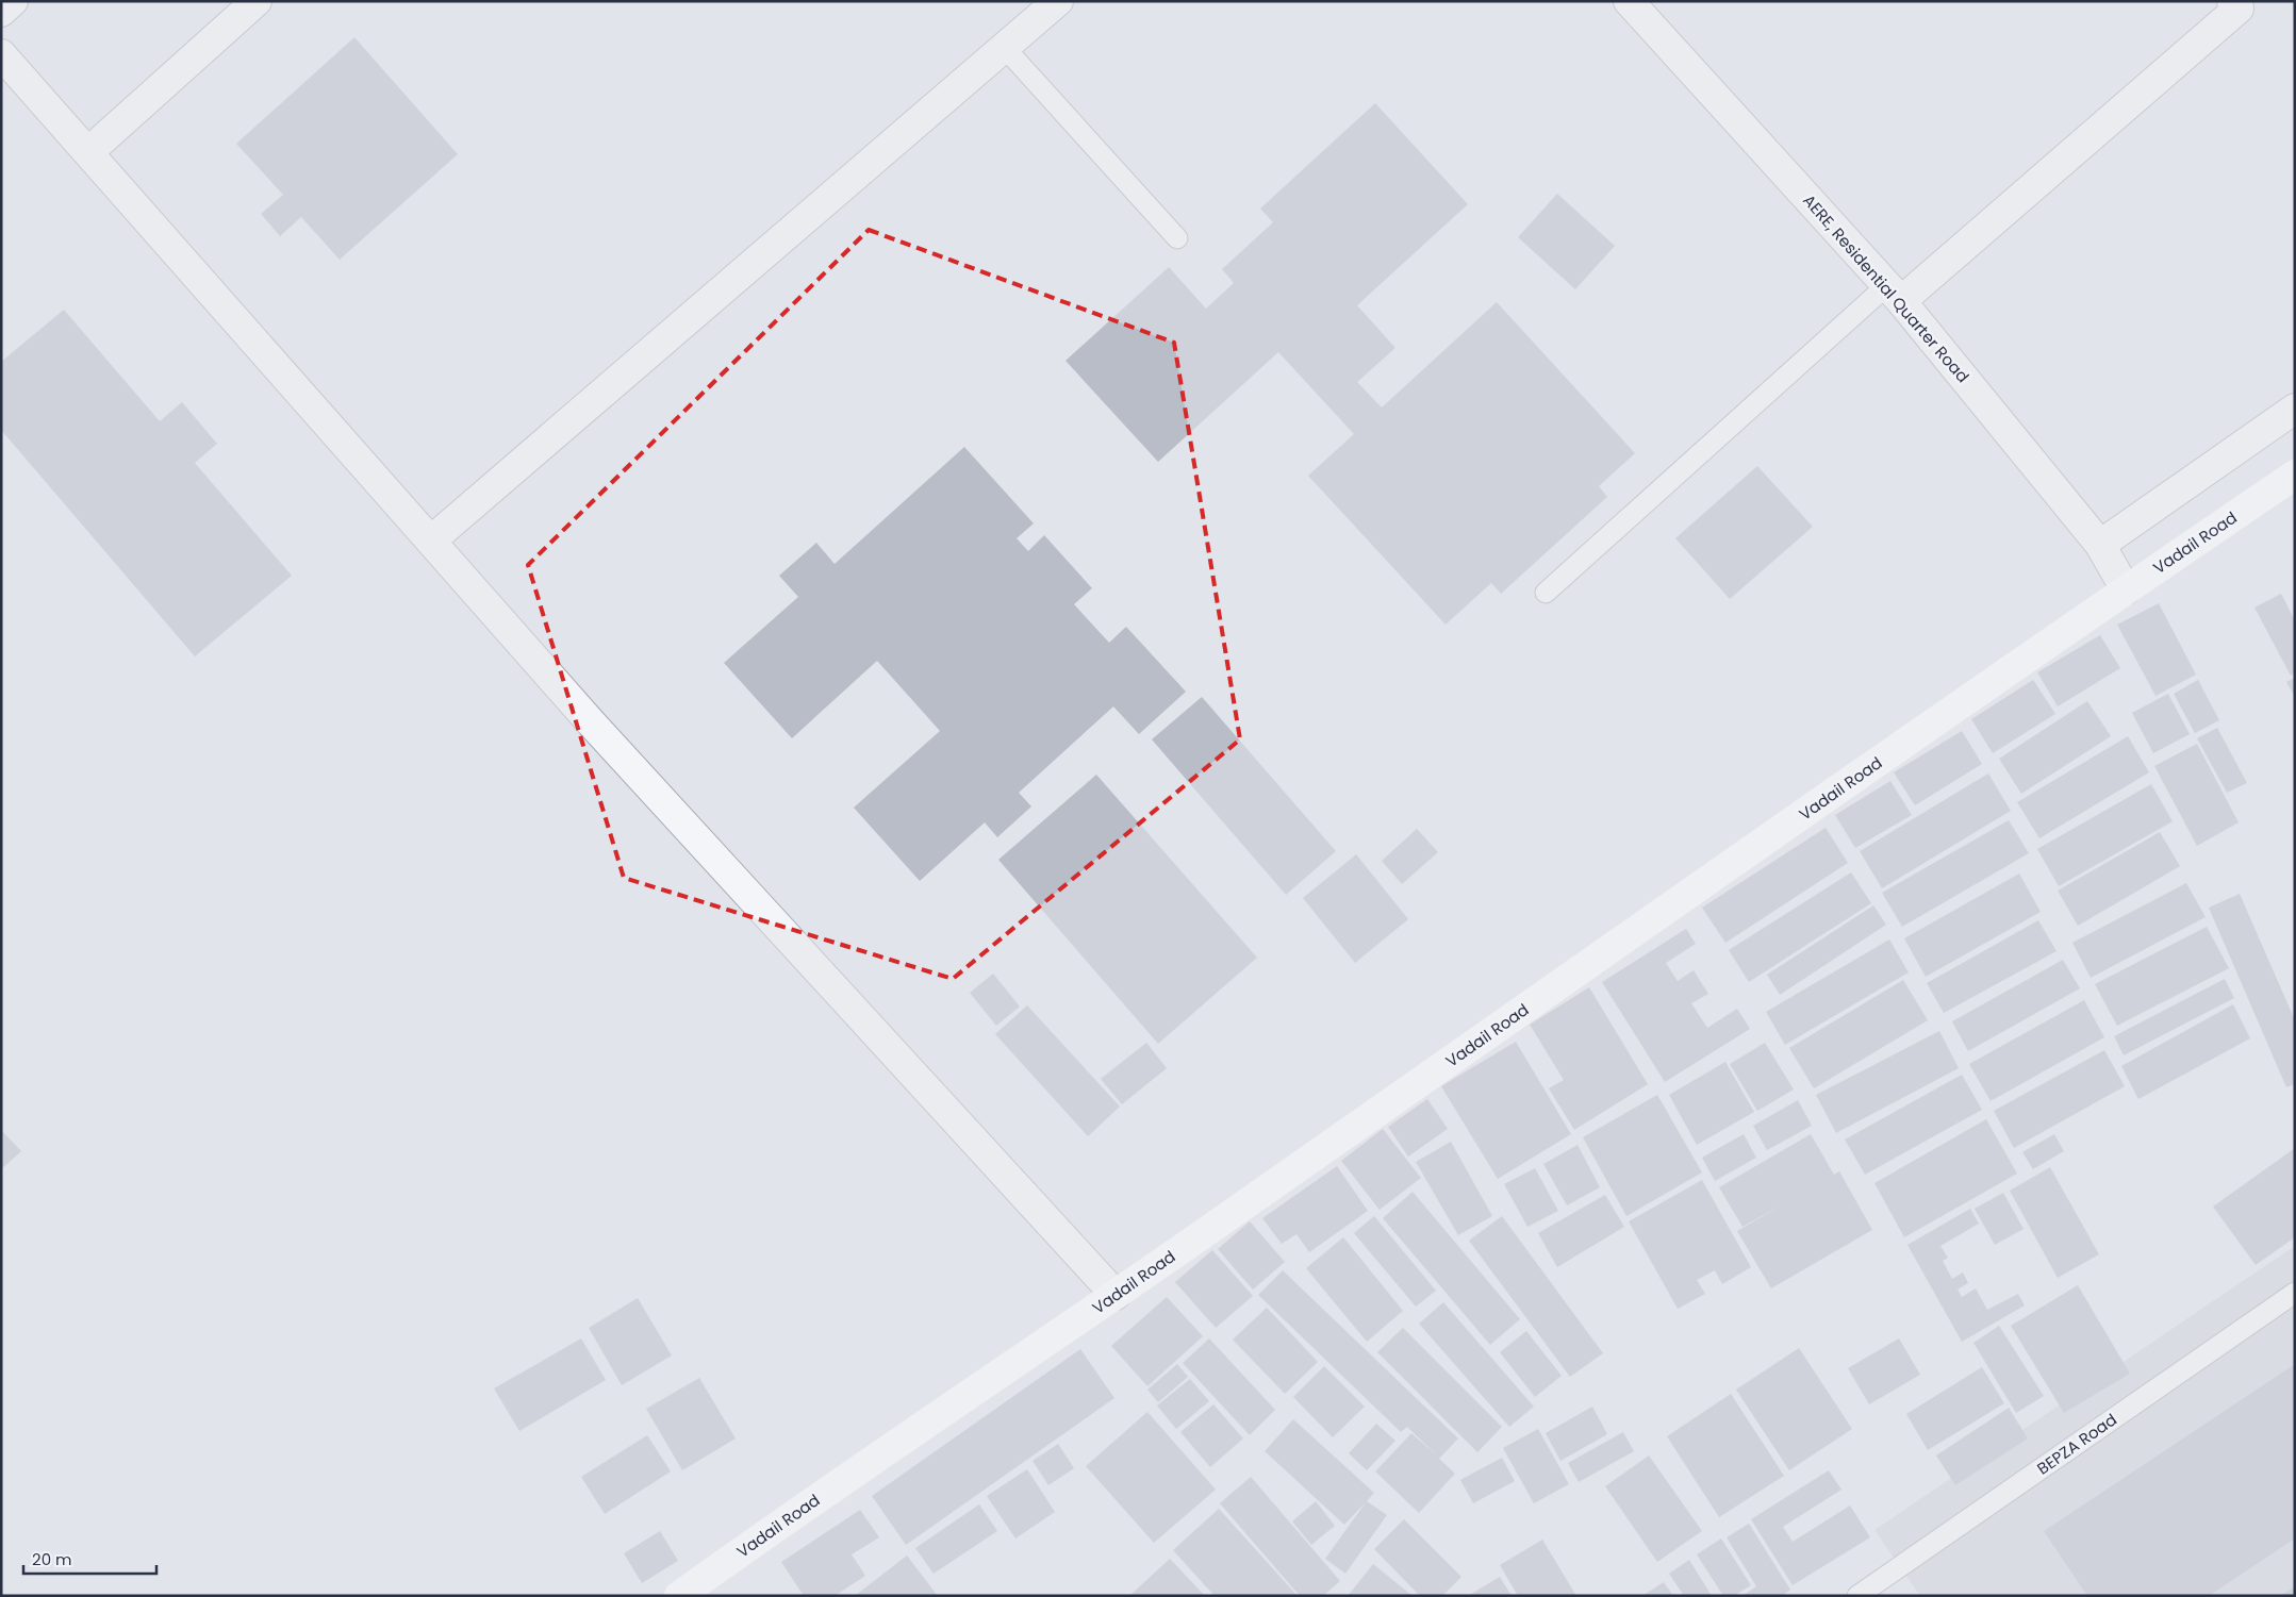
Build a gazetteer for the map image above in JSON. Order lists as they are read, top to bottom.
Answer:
{
  "streets": {
    "street": ["AERE, Residential Quarter Road", "Vadail Road"],
    "lane": ["BEPZA Road"]
  },
  "crossings": [
    ["AERE, Residential Quarter Road", "Vadail Road"]
  ],
  "scale_bar": "20 m"
}
